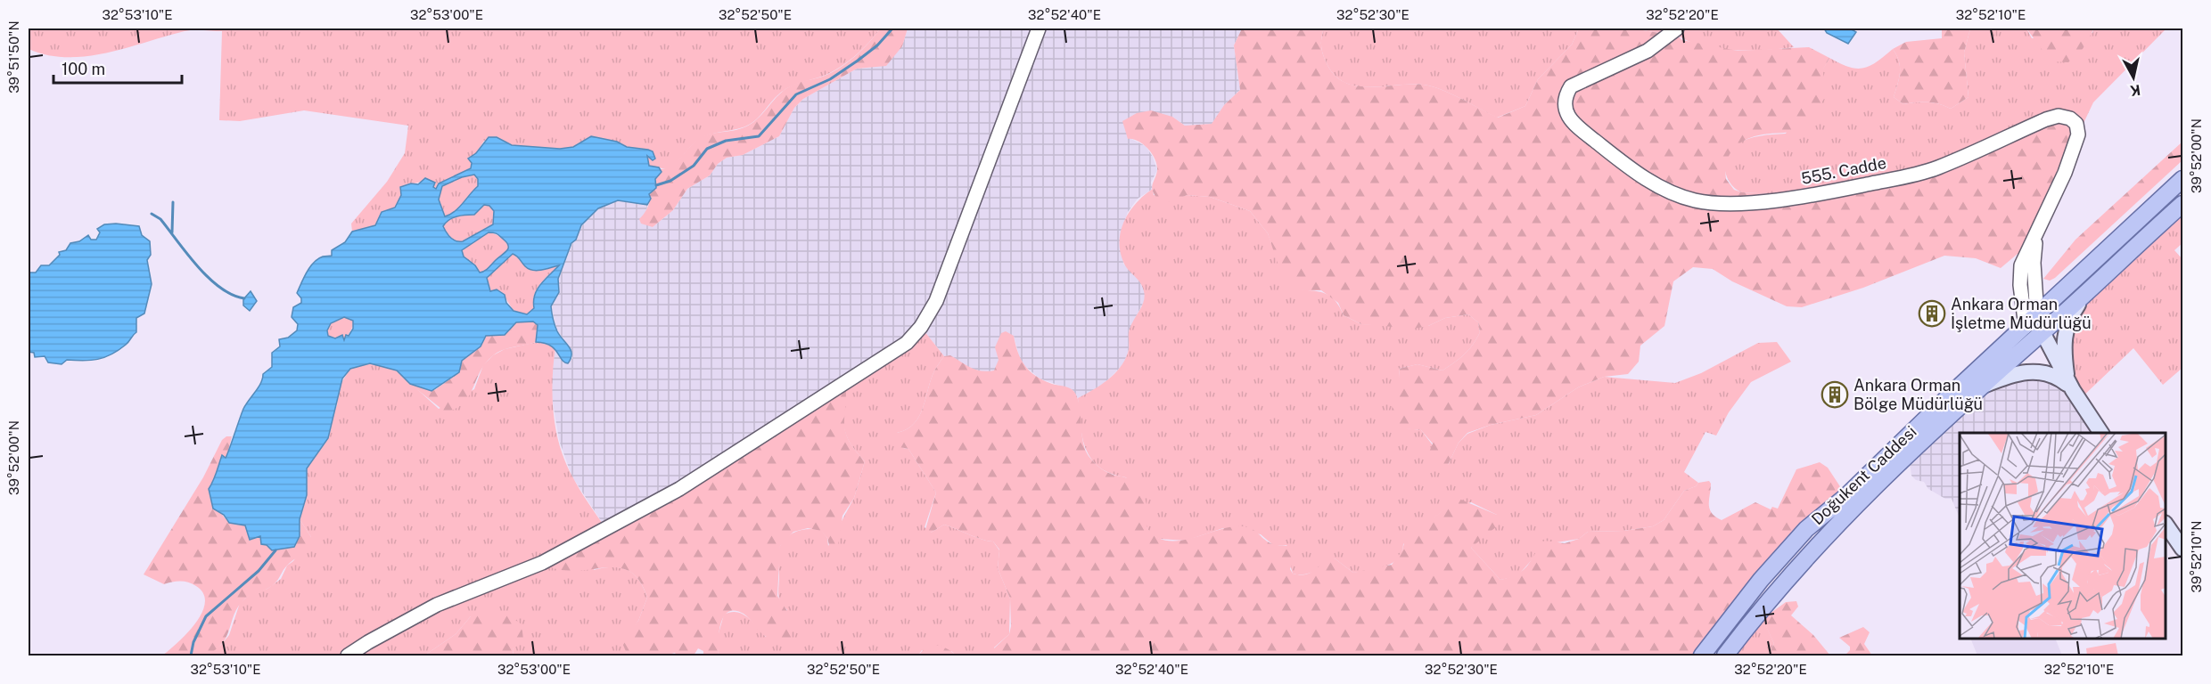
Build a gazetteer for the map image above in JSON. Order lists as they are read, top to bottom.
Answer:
{
  "streets": {
    "main road": ["Doğukent Caddesi"],
    "street": ["555. Cadde"]
  },
  "crossings": [
    ["555. Cadde", "Doğukent Caddesi"]
  ],
  "places": {
    "building": ["Ankara Orman İşletme Müdürlüğü", "Ankara Orman Bölge Müdürlüğü"]
  },
  "scale_bar": "100 m",
  "north": "bottom",
  "coordinates": [
    "32°53'10\"E",
    "32°53'00\"E",
    "32°52'50\"E",
    "32°52'40\"E",
    "32°52'30\"E",
    "32°52'20\"E",
    "32°52'10\"E",
    "39°51'50\"N",
    "39°52'00\"N",
    "39°52'10\"N"
  ]
}
